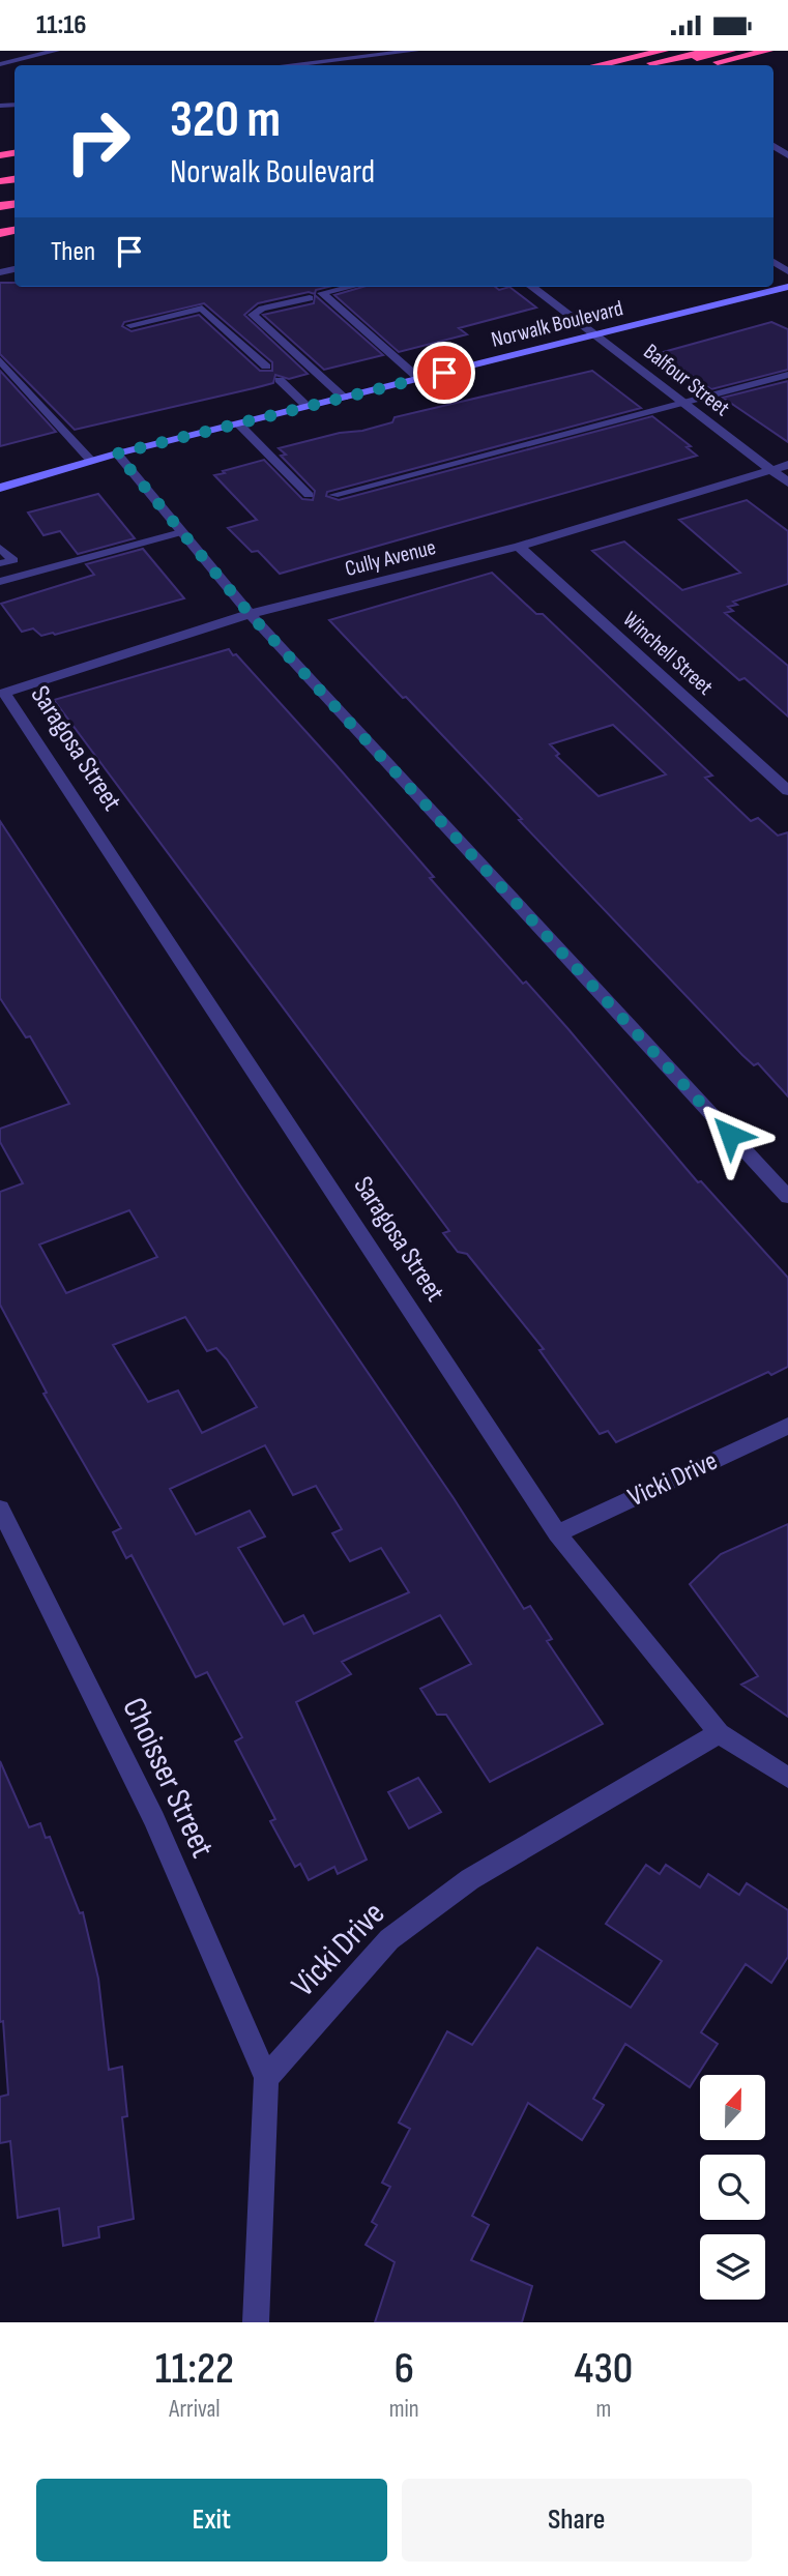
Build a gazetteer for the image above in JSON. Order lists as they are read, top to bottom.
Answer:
{
  "streets": {
    "main road": ["Norwalk Boulevard"],
    "street": [
      "Balfour Street",
      "Cully Avenue",
      "Winchell Street",
      "Saragosa Street",
      "Vicki Drive",
      "Choisser Street"
    ]
  },
  "crossings": [
    ["Norwalk Boulevard", "Balfour Street"],
    ["Balfour Street", "Cully Avenue"],
    ["Cully Avenue", "Winchell Street"],
    ["Cully Avenue", "Saragosa Street"],
    ["Saragosa Street", "Vicki Drive"],
    ["Vicki Drive", "Choisser Street"]
  ],
  "north": "top",
  "page": {
    "status": "11:16",
    "turn": ["320 m", "Norwalk Boulevard"],
    "then": "Then",
    "eta": [
      "11:22",
      "Arrival",
      "6",
      "min",
      "430",
      "m"
    ],
    "buttons": ["Exit", "Share"]
  }
}
